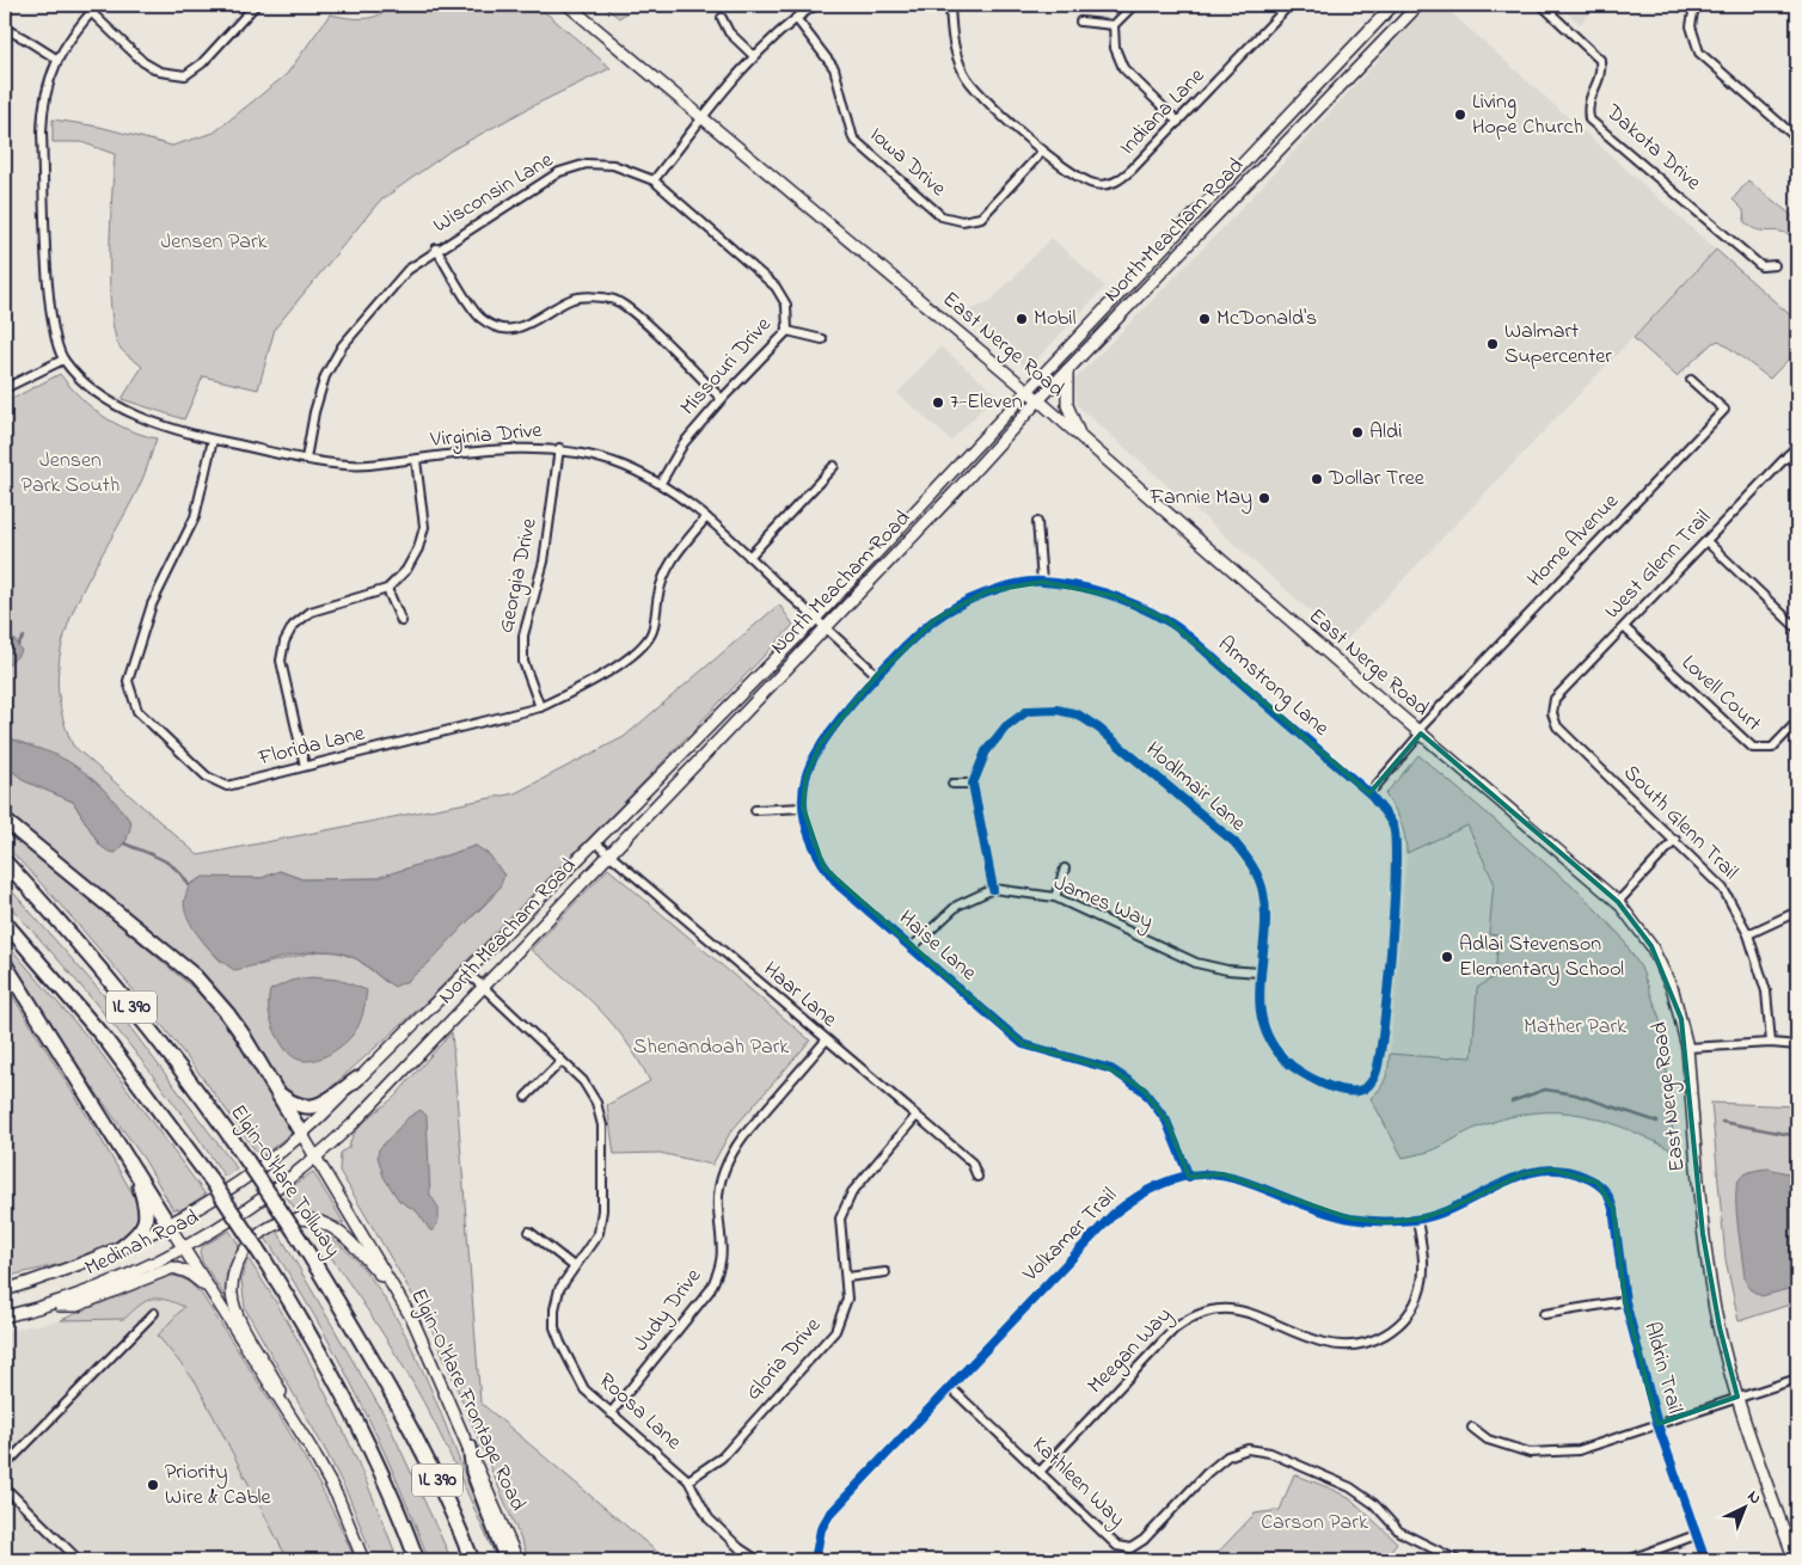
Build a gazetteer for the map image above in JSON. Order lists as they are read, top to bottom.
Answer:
{
  "streets": {
    "highway": ["IL 390", "Elgin-O'Hare Tollway"],
    "main road": [
      "North Meacham Road",
      "East Nerge Road",
      "Medinah Road",
      "Elgin-O'Hare Frontage Road"
    ],
    "street": [
      "Indiana Lane",
      "Dakota Drive",
      "Iowa Drive",
      "Wisconsin Lane",
      "Missouri Drive",
      "Virginia Drive",
      "Home Avenue",
      "West Glenn Trail",
      "Georgia Drive",
      "Armstrong Lane",
      "Lovell Court",
      "Florida Lane",
      "Hodlmair Lane",
      "South Glenn Trail",
      "James Way",
      "Haise Lane",
      "Haar Lane",
      "Volkamer Trail",
      "Judy Drive",
      "Meegan Way",
      "Gloria Drive",
      "Aldrin Trail",
      "Roosa Lane",
      "Kathleen Way"
    ]
  },
  "crossings": [
    ["Indiana Lane", "Iowa Drive"],
    ["Wisconsin Lane", "Missouri Drive"],
    ["Wisconsin Lane", "Virginia Drive"],
    ["North Meacham Road", "East Nerge Road"],
    ["North Meacham Road", "Virginia Drive"],
    ["North Meacham Road", "Haar Lane"],
    ["North Meacham Road", "Medinah Road"],
    ["North Meacham Road", "Elgin-O'Hare Frontage Road"],
    ["North Meacham Road", "Roosa Lane"],
    ["East Nerge Road", "Home Avenue"],
    ["Missouri Drive", "Virginia Drive"],
    ["Virginia Drive", "Georgia Drive"],
    ["Virginia Drive", "Armstrong Lane"],
    ["Virginia Drive", "Florida Lane"],
    ["Virginia Drive", "Haise Lane"],
    ["Home Avenue", "Armstrong Lane"],
    ["West Glenn Trail", "Lovell Court"],
    ["West Glenn Trail", "South Glenn Trail"],
    ["Georgia Drive", "Florida Lane"],
    ["Armstrong Lane", "Hodlmair Lane"],
    ["Armstrong Lane", "Haise Lane"],
    ["Hodlmair Lane", "James Way"],
    ["Haise Lane", "Volkamer Trail"],
    ["Haar Lane", "Judy Drive"],
    ["Haar Lane", "Gloria Drive"],
    ["Volkamer Trail", "Meegan Way"],
    ["Volkamer Trail", "Aldrin Trail"],
    ["Volkamer Trail", "Kathleen Way"],
    ["Judy Drive", "Roosa Lane"],
    ["Meegan Way", "Kathleen Way"],
    ["Gloria Drive", "Roosa Lane"]
  ],
  "parks": [
    "Jensen Park",
    "Jensen Park South",
    "Mather Park",
    "Shenandoah Park",
    "Carson Park"
  ],
  "places": [
    "Living Hope Church",
    "Mobil",
    "McDonald's",
    "Walmart Supercenter",
    "7-Eleven",
    "Aldi",
    "Dollar Tree",
    "Fannie May",
    "Adlai Stevenson Elementary School",
    "Priority Wire & Cable"
  ],
  "north": "top right"
}
